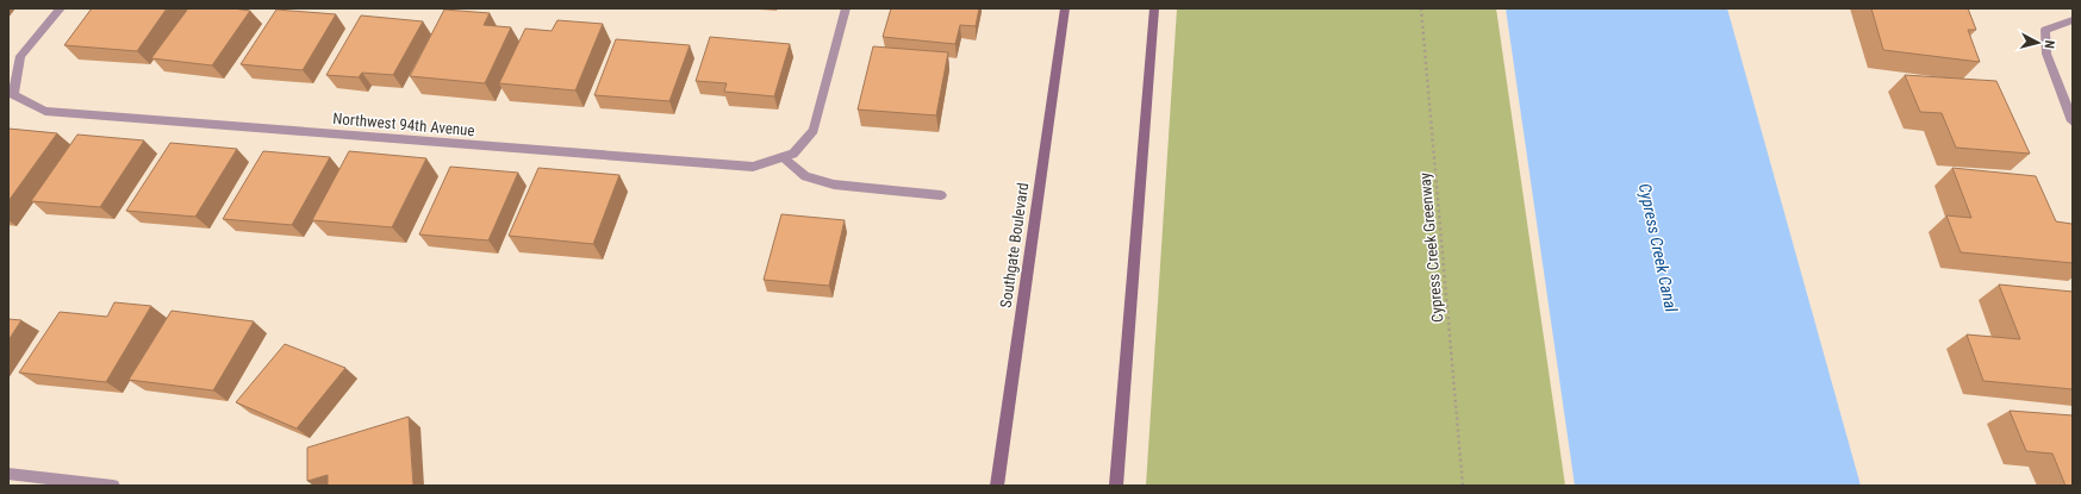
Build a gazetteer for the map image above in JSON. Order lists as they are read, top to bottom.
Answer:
{
  "streets": {
    "main road": ["Southgate Boulevard"],
    "street": ["Northwest 94th Avenue"],
    "path": ["Cypress Creek Greenway"]
  },
  "water": ["Cypress Creek Canal"],
  "north": "right"
}
